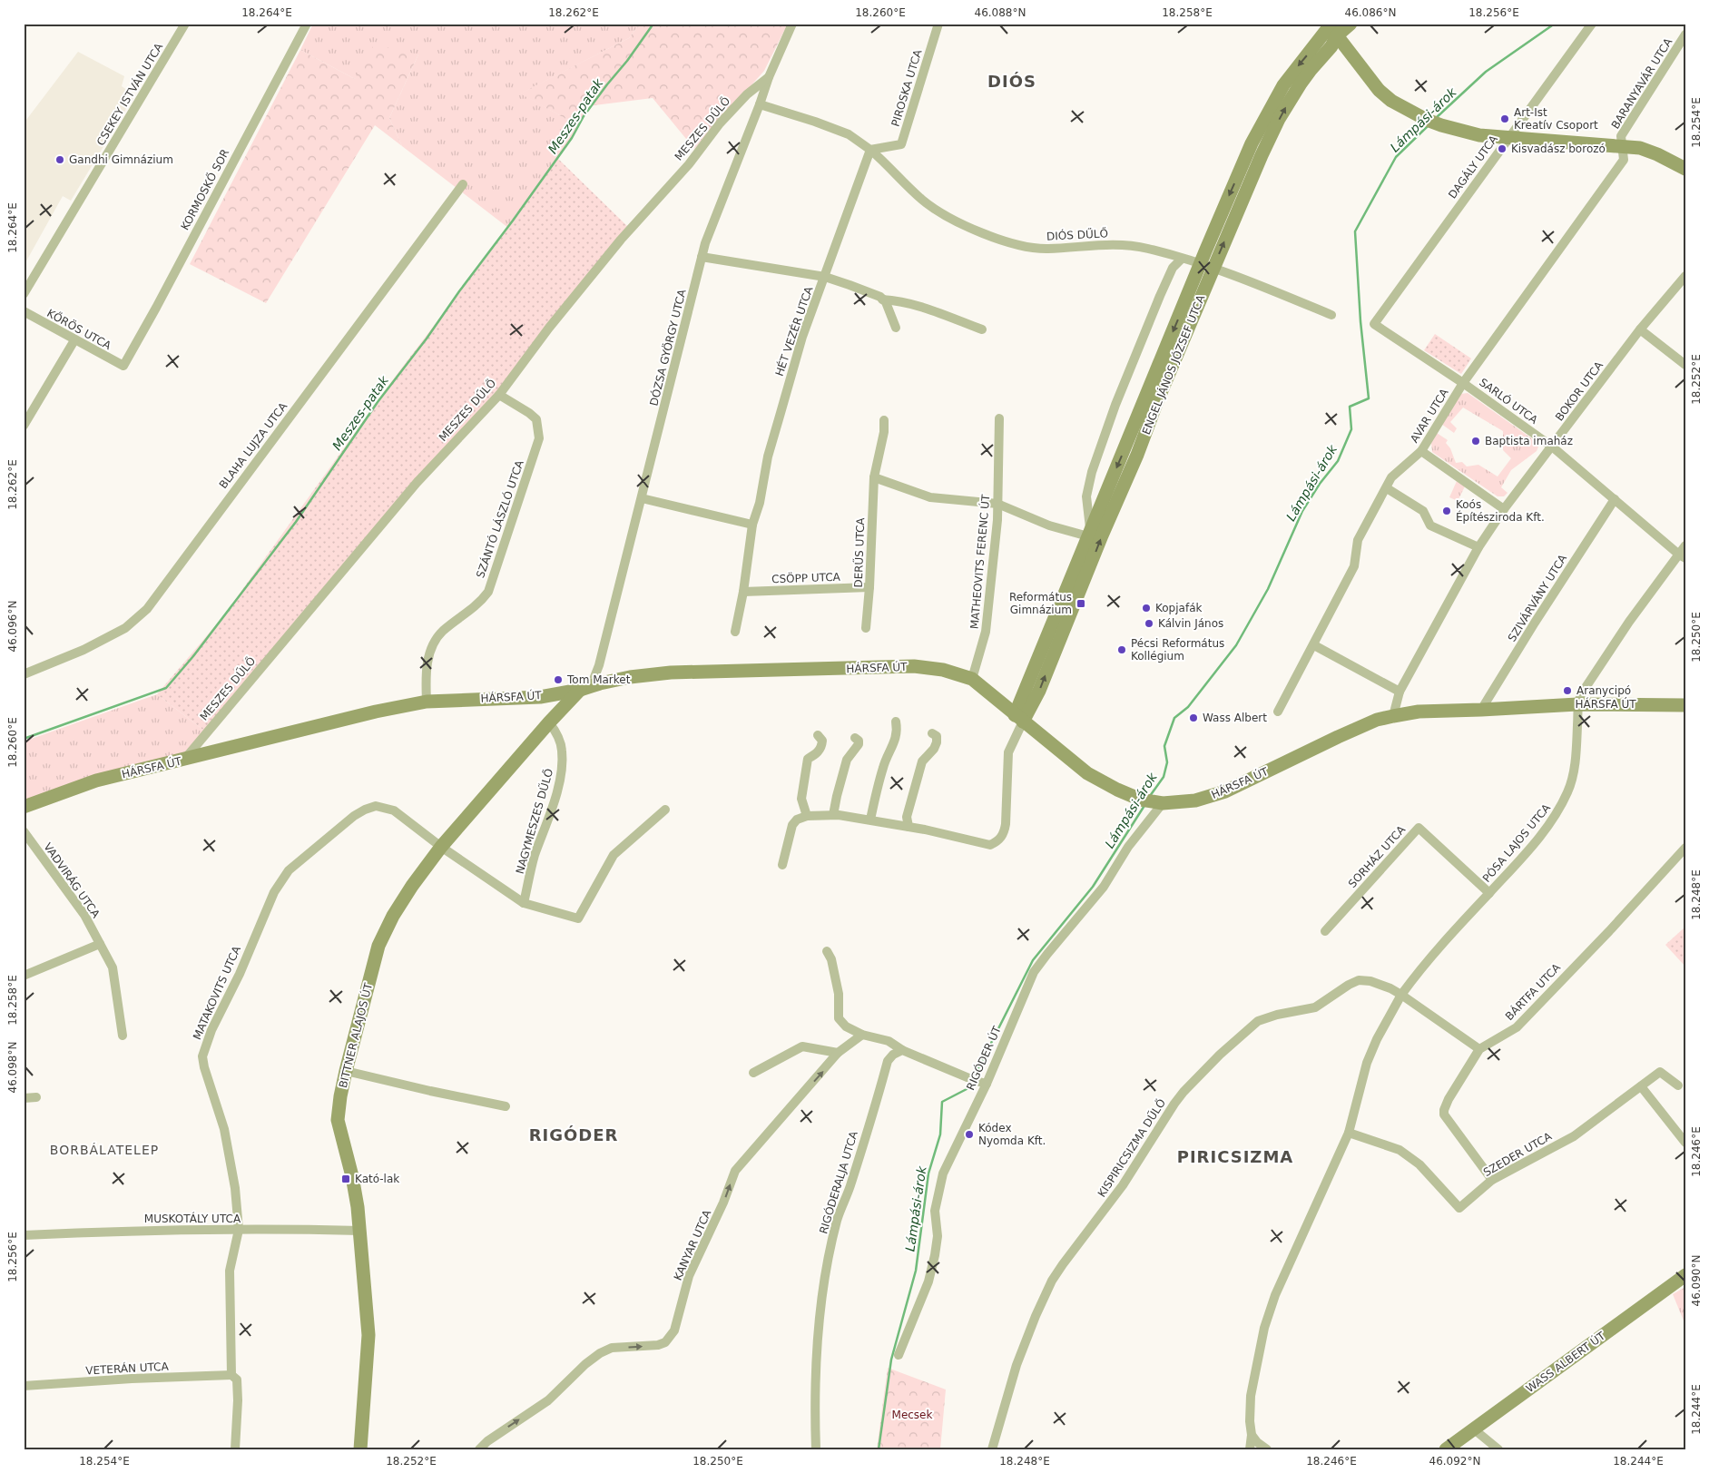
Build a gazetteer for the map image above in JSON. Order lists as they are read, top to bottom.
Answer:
{
  "streets": {
    "street": [
      "BARANYAVÁR UTCA",
      "PIROSKA UTCA",
      "CSEKEY ISTVÁN UTCA",
      "MESZES DŰLŐ",
      "DAGÁLY UTCA",
      "KORMOSKŐ SOR",
      "DIÓS DŰLŐ",
      "KŐRÖS UTCA",
      "HÉT VEZÉR UTCA",
      "DÓZSA GYÖRGY UTCA",
      "ENGEL JÁNOS JÓZSEF UTCA",
      "BOKOR UTCA",
      "SARLÓ UTCA",
      "AVAR UTCA",
      "BLAHA LUJZA UTCA",
      "SZÁNTÓ LÁSZLÓ UTCA",
      "DERŰS UTCA",
      "MATHEOVITS FERENC ÚT",
      "CSÖPP UTCA",
      "SZIVÁRVÁNY UTCA",
      "HÁRSFA ÚT",
      "NAGYMESZES DŰLŐ",
      "PÓSA LAJOS UTCA",
      "SORHÁZ UTCA",
      "VADVIRÁG UTCA",
      "BÁRTFA UTCA",
      "MATAKOVITS UTCA",
      "BITTNER ALAJOS ÚT",
      "RIGÓDER ÚT",
      "KISPIRICSIZMA DŰLŐ",
      "SZEDER UTCA",
      "RIGÓDERALJA UTCA",
      "MUSKOTÁLY UTCA",
      "KANYAR UTCA",
      "WASS ALBERT ÚT",
      "VETERÁN UTCA"
    ]
  },
  "crossings": [
    ["BARANYAVÁR UTCA", "AVAR UTCA"],
    ["PIROSKA UTCA", "DIÓS DŰLŐ"],
    ["PIROSKA UTCA", "HÉT VEZÉR UTCA"],
    ["MESZES DŰLŐ", "DÓZSA GYÖRGY UTCA"],
    ["MESZES DŰLŐ", "SZÁNTÓ LÁSZLÓ UTCA"],
    ["MESZES DŰLŐ", "HÁRSFA ÚT"],
    ["DAGÁLY UTCA", "SARLÓ UTCA"],
    ["KORMOSKŐ SOR", "KŐRÖS UTCA"],
    ["DIÓS DŰLŐ", "HÉT VEZÉR UTCA"],
    ["DIÓS DŰLŐ", "ENGEL JÁNOS JÓZSEF UTCA"],
    ["HÉT VEZÉR UTCA", "CSÖPP UTCA"],
    ["DÓZSA GYÖRGY UTCA", "HÁRSFA ÚT"],
    ["DÓZSA GYÖRGY UTCA", "BITTNER ALAJOS ÚT"],
    ["ENGEL JÁNOS JÓZSEF UTCA", "HÁRSFA ÚT"],
    ["BOKOR UTCA", "SARLÓ UTCA"],
    ["BOKOR UTCA", "HÁRSFA ÚT"],
    ["SARLÓ UTCA", "AVAR UTCA"],
    ["SARLÓ UTCA", "SZIVÁRVÁNY UTCA"],
    ["SARLÓ UTCA", "PÓSA LAJOS UTCA"],
    ["SZÁNTÓ LÁSZLÓ UTCA", "HÁRSFA ÚT"],
    ["DERŰS UTCA", "CSÖPP UTCA"],
    ["MATHEOVITS FERENC ÚT", "HÁRSFA ÚT"],
    ["SZIVÁRVÁNY UTCA", "HÁRSFA ÚT"],
    ["HÁRSFA ÚT", "PÓSA LAJOS UTCA"],
    ["HÁRSFA ÚT", "BITTNER ALAJOS ÚT"],
    ["HÁRSFA ÚT", "RIGÓDER ÚT"],
    ["NAGYMESZES DŰLŐ", "BITTNER ALAJOS ÚT"],
    ["PÓSA LAJOS UTCA", "SORHÁZ UTCA"],
    ["PÓSA LAJOS UTCA", "KISPIRICSIZMA DŰLŐ"],
    ["BÁRTFA UTCA", "KISPIRICSIZMA DŰLŐ"],
    ["BÁRTFA UTCA", "SZEDER UTCA"],
    ["MATAKOVITS UTCA", "BITTNER ALAJOS ÚT"],
    ["MATAKOVITS UTCA", "MUSKOTÁLY UTCA"],
    ["MATAKOVITS UTCA", "VETERÁN UTCA"],
    ["BITTNER ALAJOS ÚT", "MUSKOTÁLY UTCA"]
  ],
  "one_way": ["KANYAR UTCA"],
  "districts": [
    "DIÓS",
    "RIGÓDER",
    "BORBÁLATELEP",
    "PIRICSIZMA"
  ],
  "water": ["Meszes-patak", "Lámpási-árok"],
  "parks": ["Mecsek"],
  "places": {
    "other": [
      "Art-Ist Kreatív Csoport",
      "Kisvadász borozó",
      "Gandhi Gimnázium",
      "Baptista imaház",
      "Koós Építésziroda Kft.",
      "Kopjafák",
      "Kálvin János",
      "Pécsi Református Kollégium",
      "Tom Market",
      "Aranycipó",
      "Wass Albert",
      "Kódex Nyomda Kft."
    ],
    "transit": ["Református Gimnázium", "Kató-lak"]
  },
  "coordinates": [
    "18.264°E",
    "18.262°E",
    "18.260°E",
    "46.088°N",
    "18.258°E",
    "46.086°N",
    "18.256°E",
    "18.254°E",
    "18.252°E",
    "46.096°N",
    "18.250°E",
    "18.248°E",
    "46.098°N",
    "18.246°E",
    "46.090°N",
    "18.244°E",
    "46.092°N"
  ]
}
